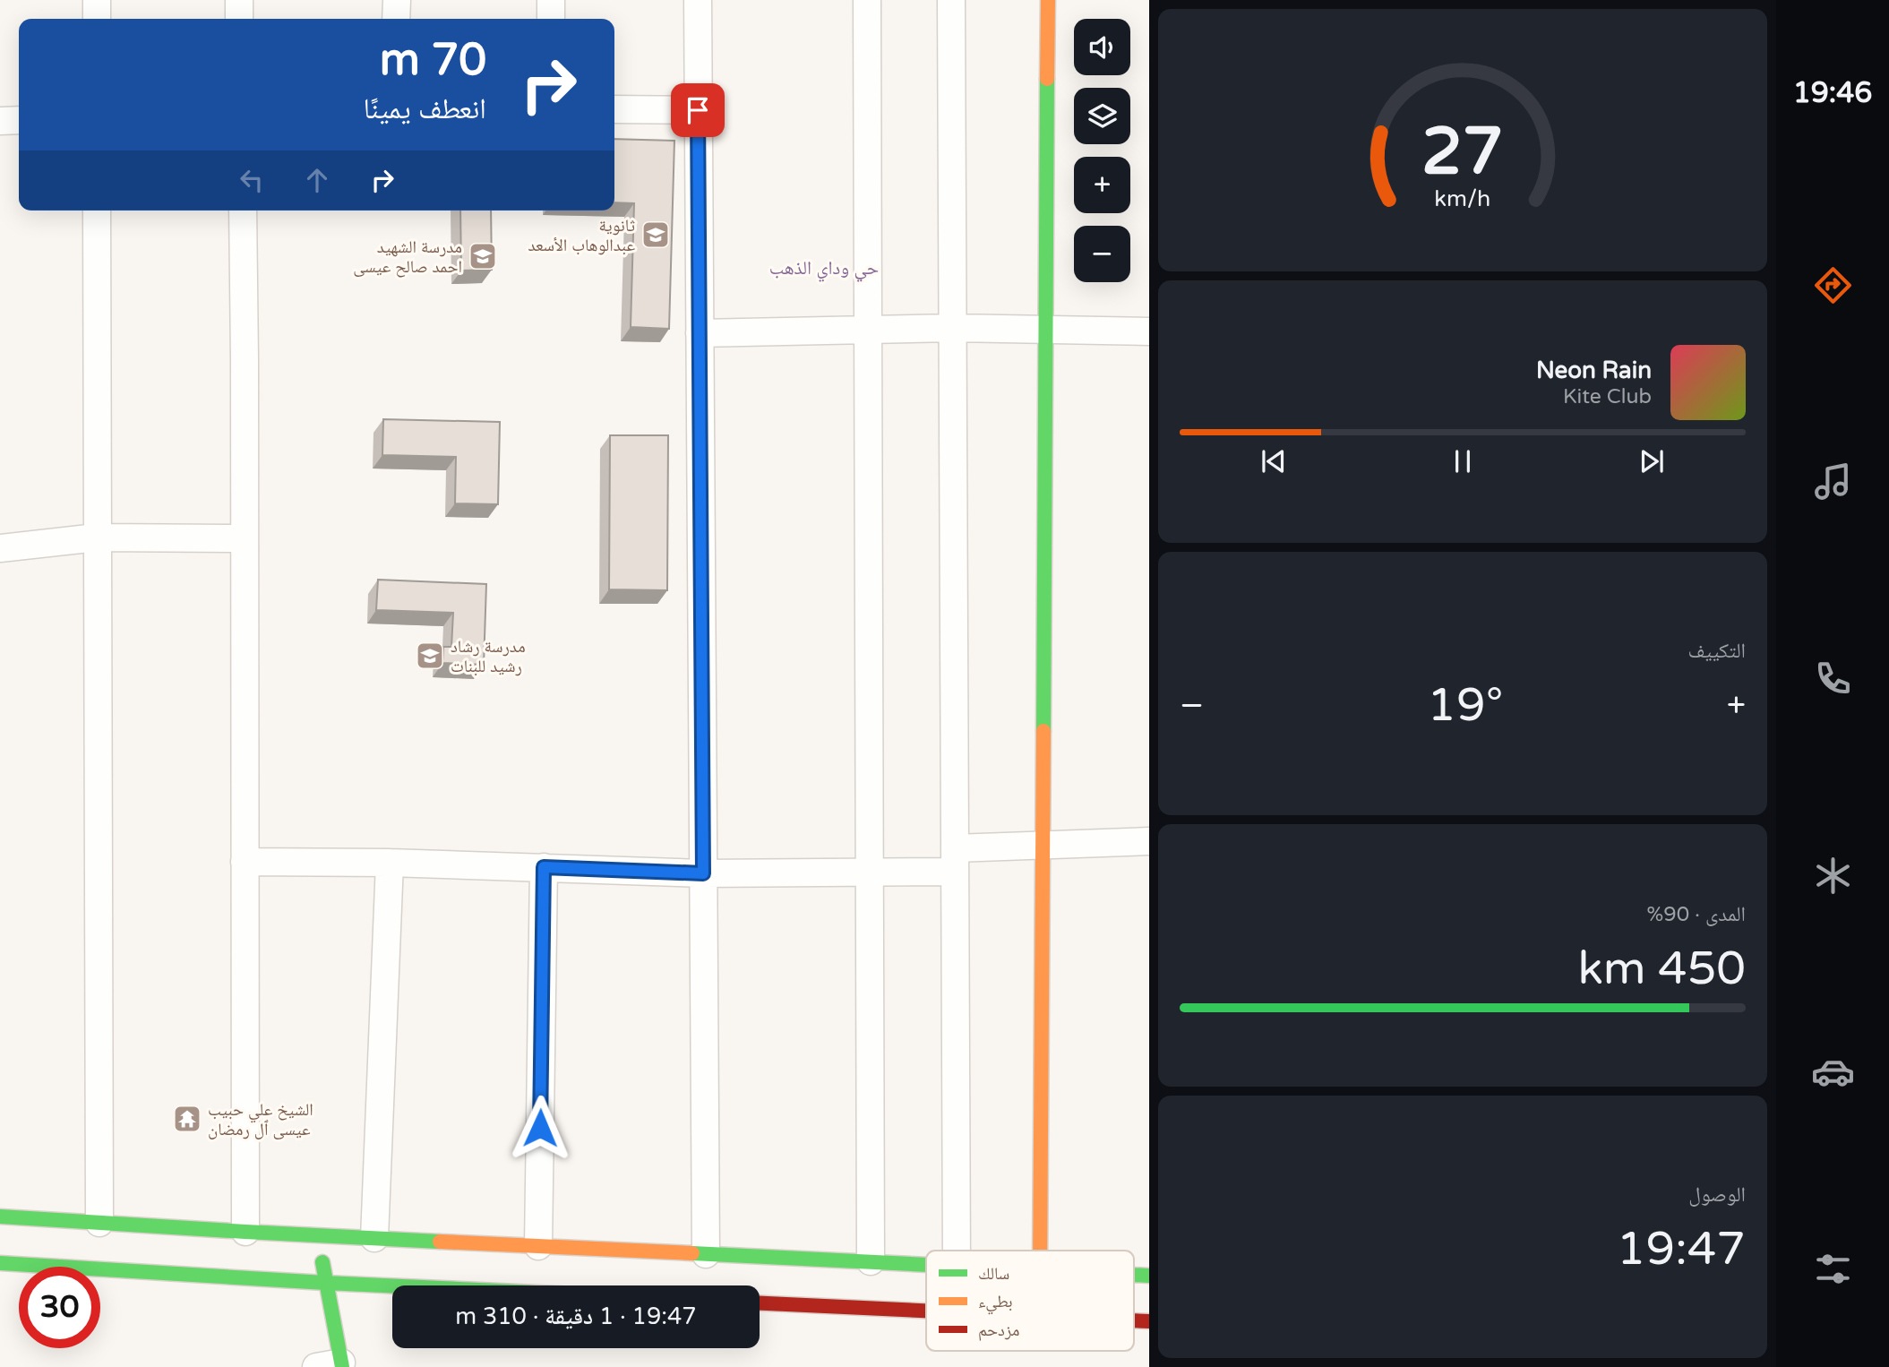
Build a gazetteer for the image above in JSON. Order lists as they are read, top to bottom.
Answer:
{
  "districts": ["حي وداي الذهب"],
  "places": {
    "school or university": ["ثانوية عبدالوهاب الأسعد", "مدرسة الشهيد احمد صالح عيسى", "مدرسة رشاد رشيد للبنات"],
    "temple": ["الشيخ علي حبيب عيسى ٱل رمضان"]
  },
  "legend": ["سالك", "بطيء", "مزدحم"],
  "page": {
    "tabs": "19:46",
    "map_buttons": ["+", "−"],
    "turn": ["70 m", "انعطف يمينًا"],
    "song": ["Neon Rain", "Kite Club"],
    "tile": [
      "التكييف",
      ["المدى · 90%", "450 km"],
      ["الوصول", "19:47"]
    ],
    "heat": ["−", "19°", "+"],
    "limit": "30",
    "trip": "19:47 · 1 دقيقة · 310 m",
    "gauge": ["27", "km/h"]
  }
}
